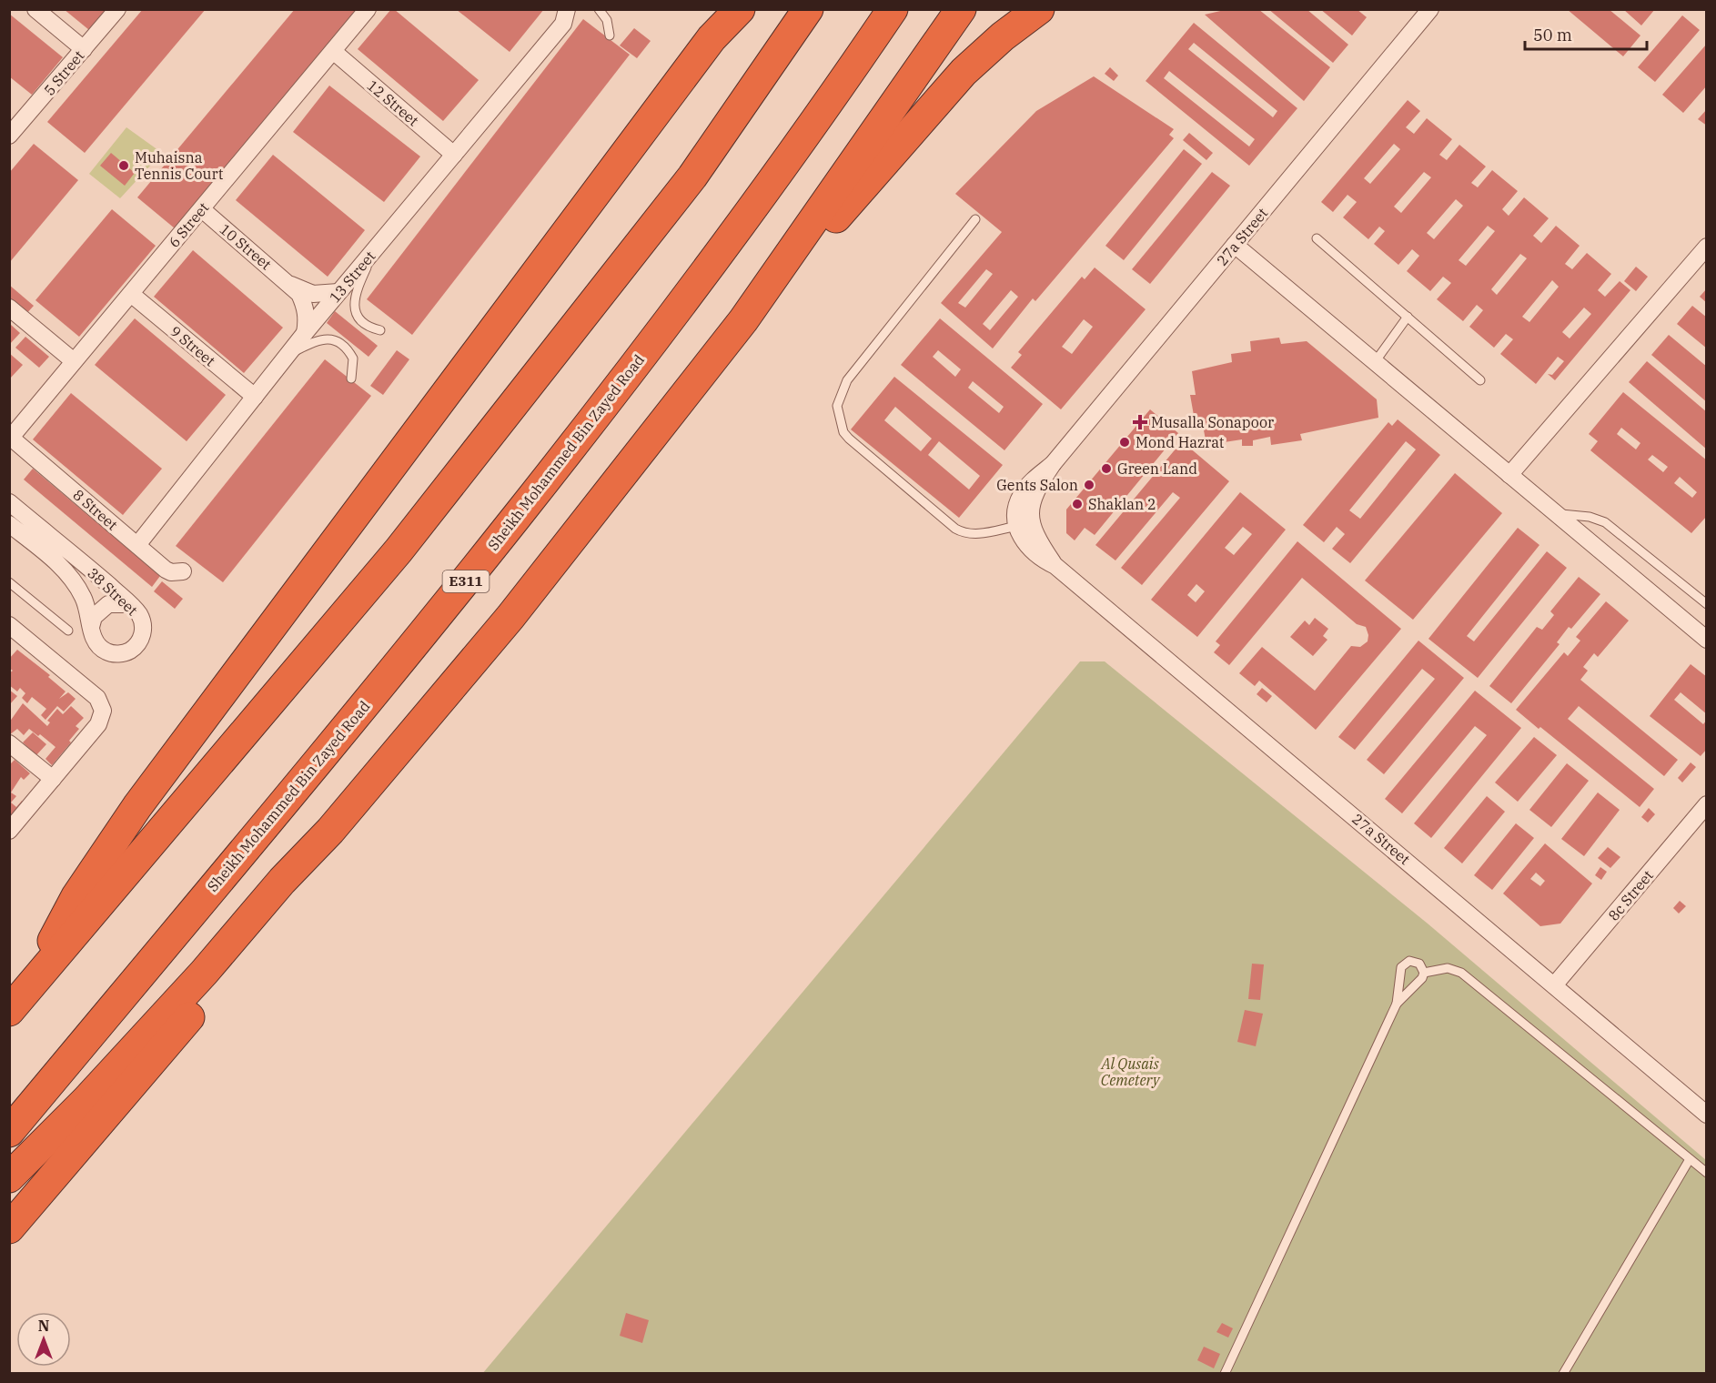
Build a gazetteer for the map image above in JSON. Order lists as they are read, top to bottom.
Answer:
{
  "streets": {
    "highway": ["Sheikh Mohammed Bin Zayed Road", "E311"],
    "street": [
      "5 Street",
      "12 Street",
      "6 Street",
      "27a Street",
      "10 Street",
      "13 Street",
      "9 Street",
      "8 Street",
      "38 Street",
      "8c Street"
    ]
  },
  "crossings": [
    ["12 Street", "6 Street"],
    ["12 Street", "13 Street"],
    ["6 Street", "10 Street"],
    ["6 Street", "9 Street"],
    ["6 Street", "8 Street"],
    ["27a Street", "8c Street"],
    ["10 Street", "13 Street"],
    ["13 Street", "9 Street"],
    ["13 Street", "8 Street"]
  ],
  "parks": ["Al Qusais Cemetery"],
  "places": {
    "other": [
      "Muhaisna Tennis Court",
      "Mond Hazrat",
      "Green Land",
      "Gents Salon",
      "Shaklan 2"
    ],
    "health": ["Musalla Sonapoor"]
  },
  "scale_bar": "50 m",
  "north": "top"
}
